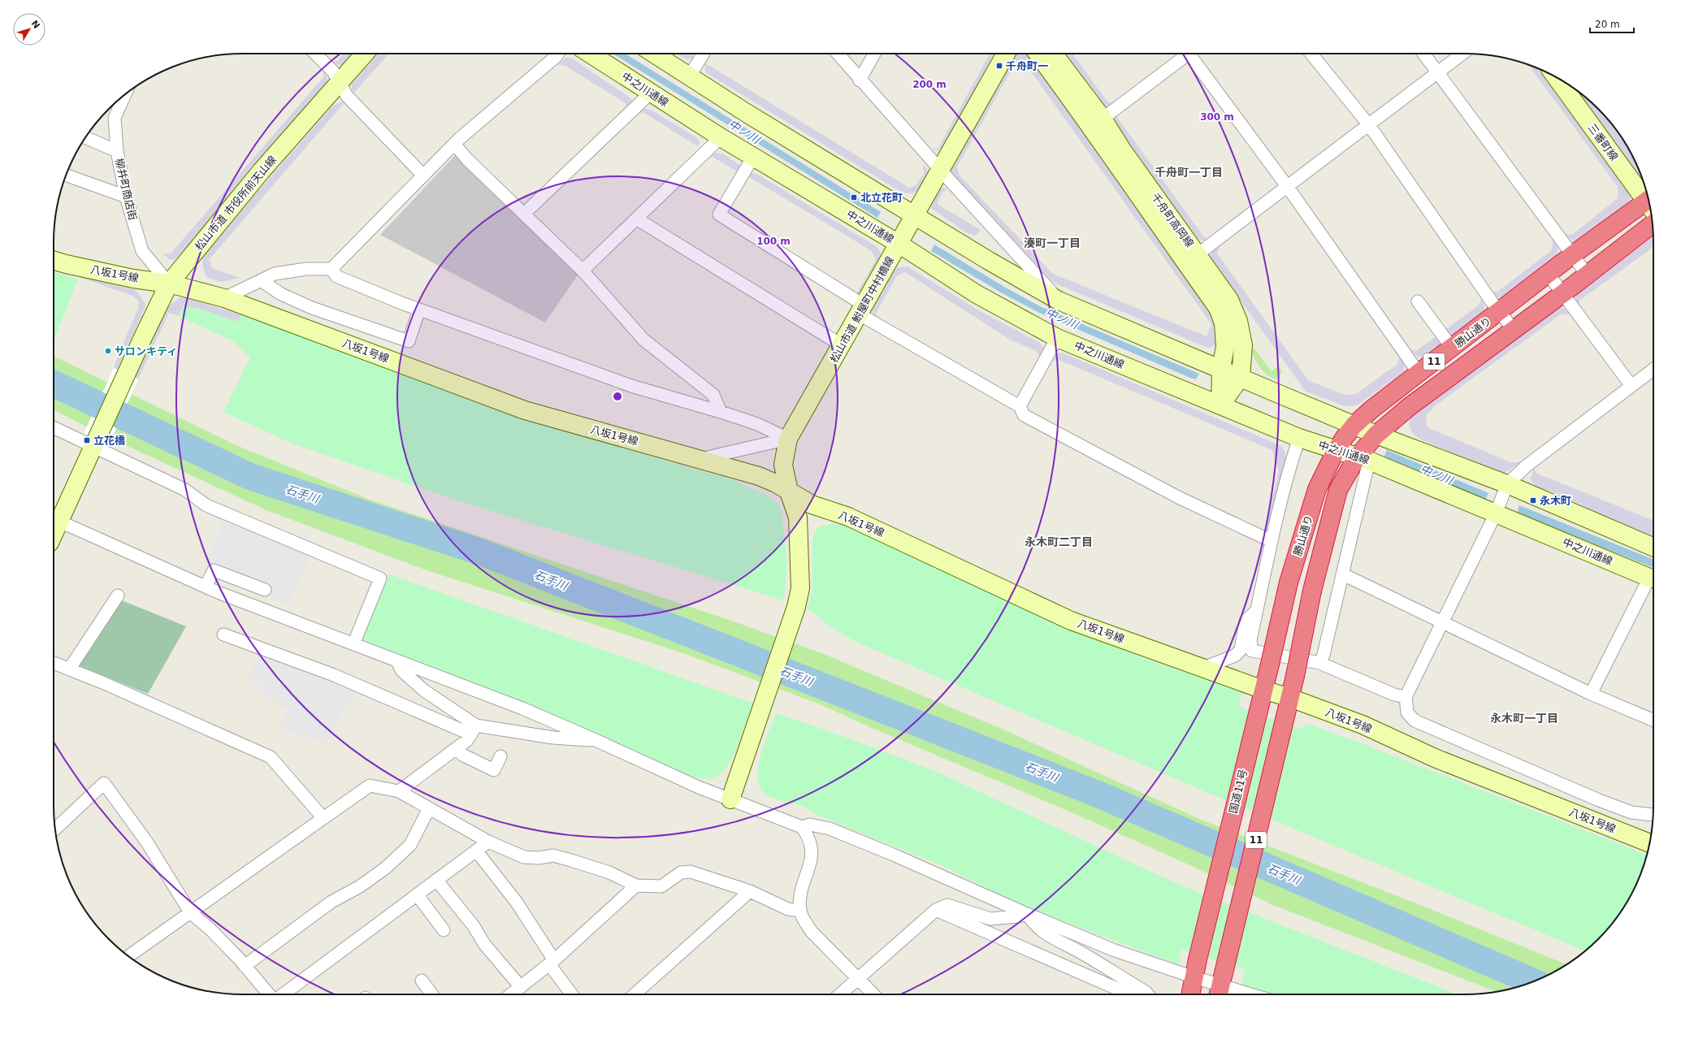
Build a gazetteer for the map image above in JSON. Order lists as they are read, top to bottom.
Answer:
{
  "streets": {
    "highway": ["勝山通り", "11", "国道11号"],
    "street": [
      "中之川通線",
      "三番町線",
      "柳井町商店街",
      "松山市道 市役所前天山線",
      "千舟町高岡線",
      "八坂1号線",
      "松山市道 鮒屋町中村橋線"
    ]
  },
  "crossings": [
    ["中之川通線", "千舟町高岡線"],
    ["中之川通線", "松山市道 鮒屋町中村橋線"],
    ["中之川通線", "勝山通り"],
    ["柳井町商店街", "松山市道 市役所前天山線"],
    ["柳井町商店街", "八坂1号線"],
    ["松山市道 市役所前天山線", "八坂1号線"],
    ["八坂1号線", "松山市道 鮒屋町中村橋線"],
    ["八坂1号線", "勝山通り"],
    ["八坂1号線", "11"],
    ["八坂1号線", "国道11号"],
    ["勝山通り", "11"],
    ["勝山通り", "国道11号"]
  ],
  "districts": [
    "千舟町一丁目",
    "湊町一丁目",
    "永木町二丁目",
    "永木町一丁目"
  ],
  "water": ["中ノ川", "石手川"],
  "places": {
    "transit": [
      "千舟町一",
      "北立花町",
      "立花橋",
      "永木町"
    ],
    "other": ["サロンキティ"]
  },
  "scale_bar": "20 m",
  "north": "top right",
  "rings": ["200 m", "300 m", "100 m"]
}
